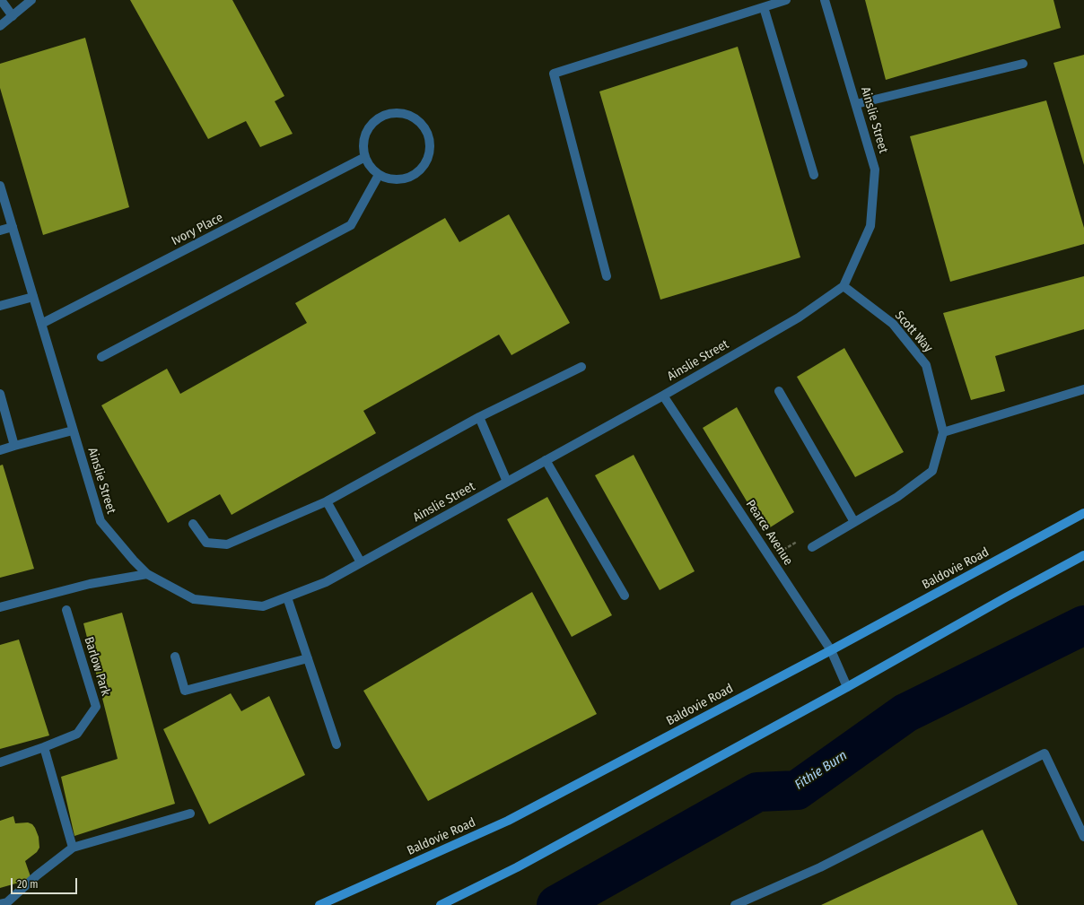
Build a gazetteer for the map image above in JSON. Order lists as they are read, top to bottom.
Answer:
{
  "streets": {
    "main road": ["Baldovie Road"],
    "street": [
      "Ainslie Street",
      "Ivory Place",
      "Scott Way",
      "Pearce Avenue",
      "Barlow Park"
    ]
  },
  "crossings": [
    ["Ainslie Street", "Ivory Place"],
    ["Ainslie Street", "Scott Way"],
    ["Ainslie Street", "Pearce Avenue"],
    ["Pearce Avenue", "Baldovie Road"]
  ],
  "water": ["Fithie Burn"],
  "scale_bar": "20 m"
}
